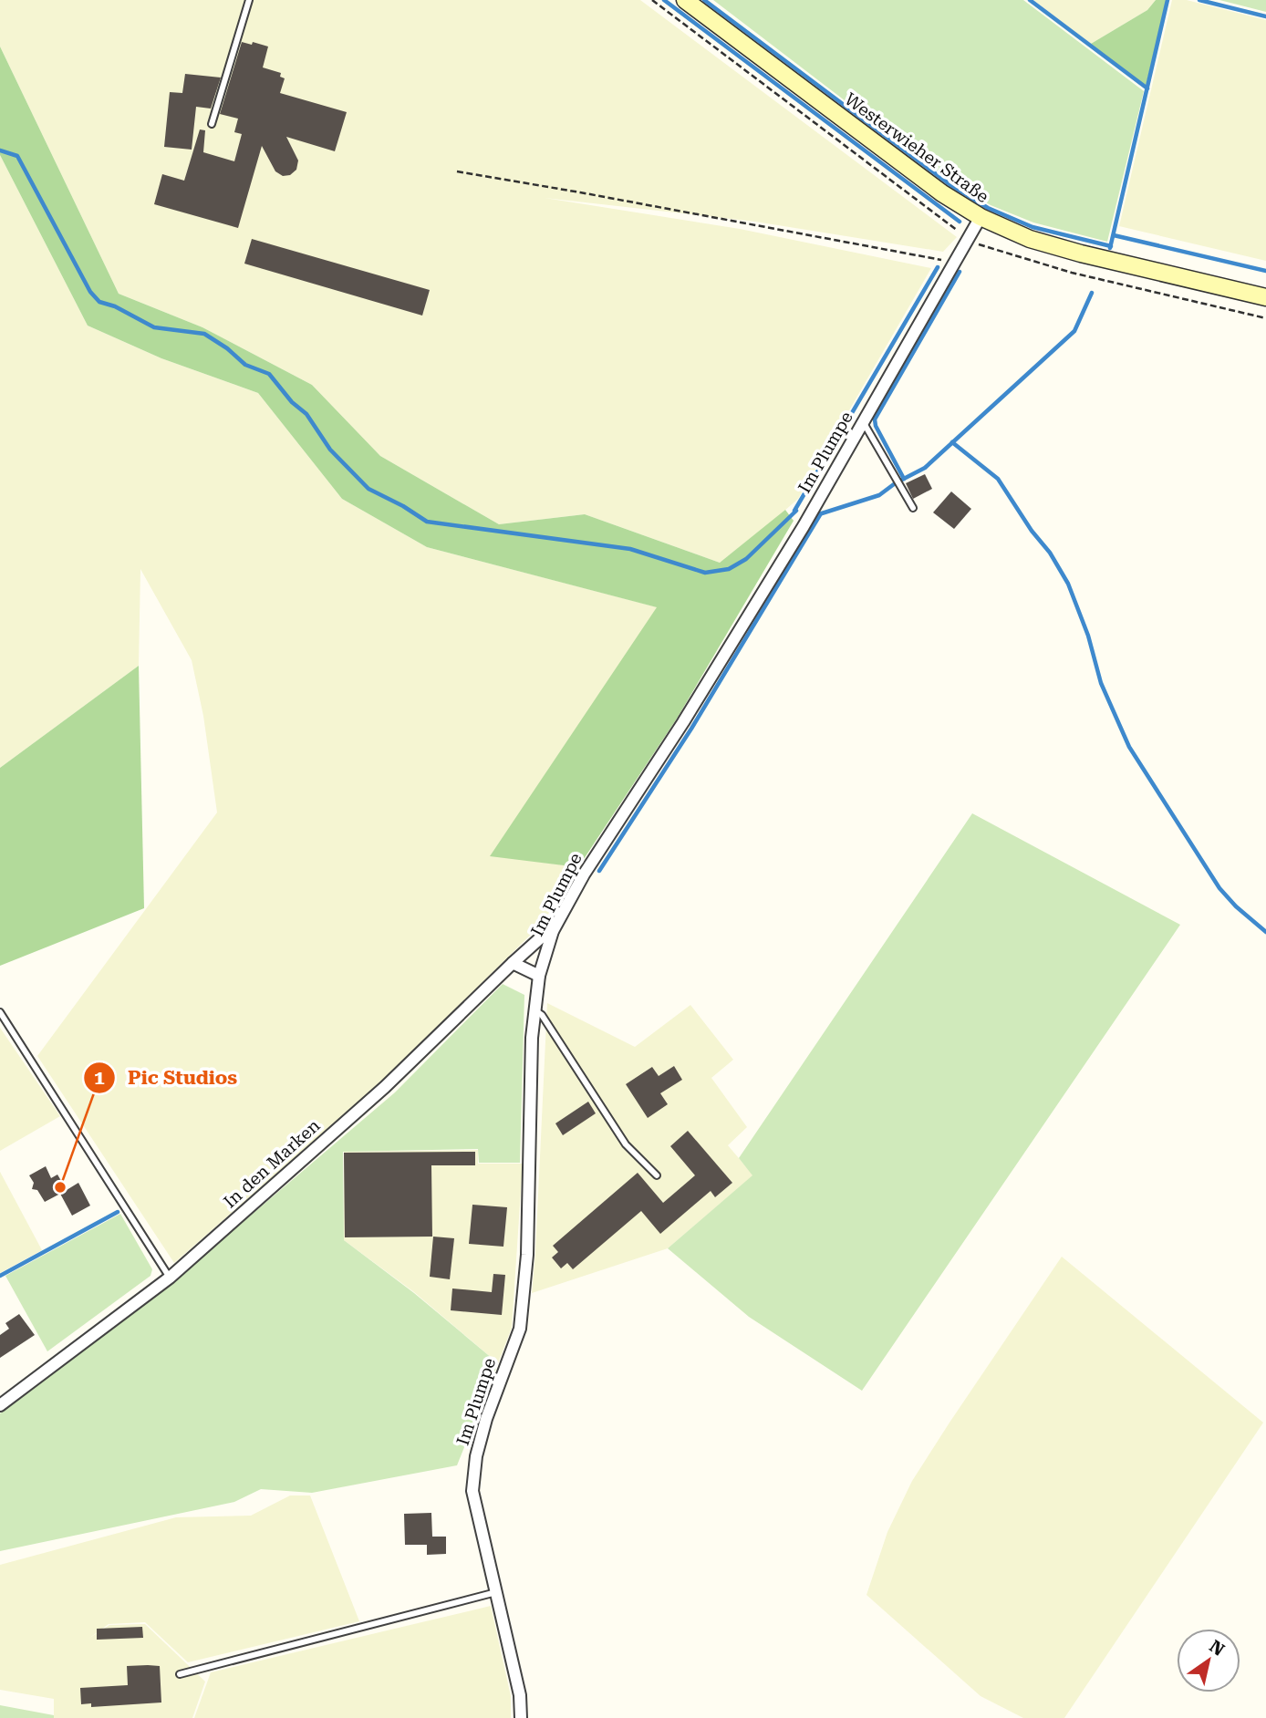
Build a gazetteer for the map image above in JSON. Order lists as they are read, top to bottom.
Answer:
{
  "streets": {
    "main road": ["Westerwieher Straße"],
    "street": ["Im Plumpe", "In den Marken"]
  },
  "crossings": [
    ["Westerwieher Straße", "Im Plumpe"],
    ["Im Plumpe", "In den Marken"]
  ],
  "places": ["Pic Studios"],
  "north": "top right"
}
